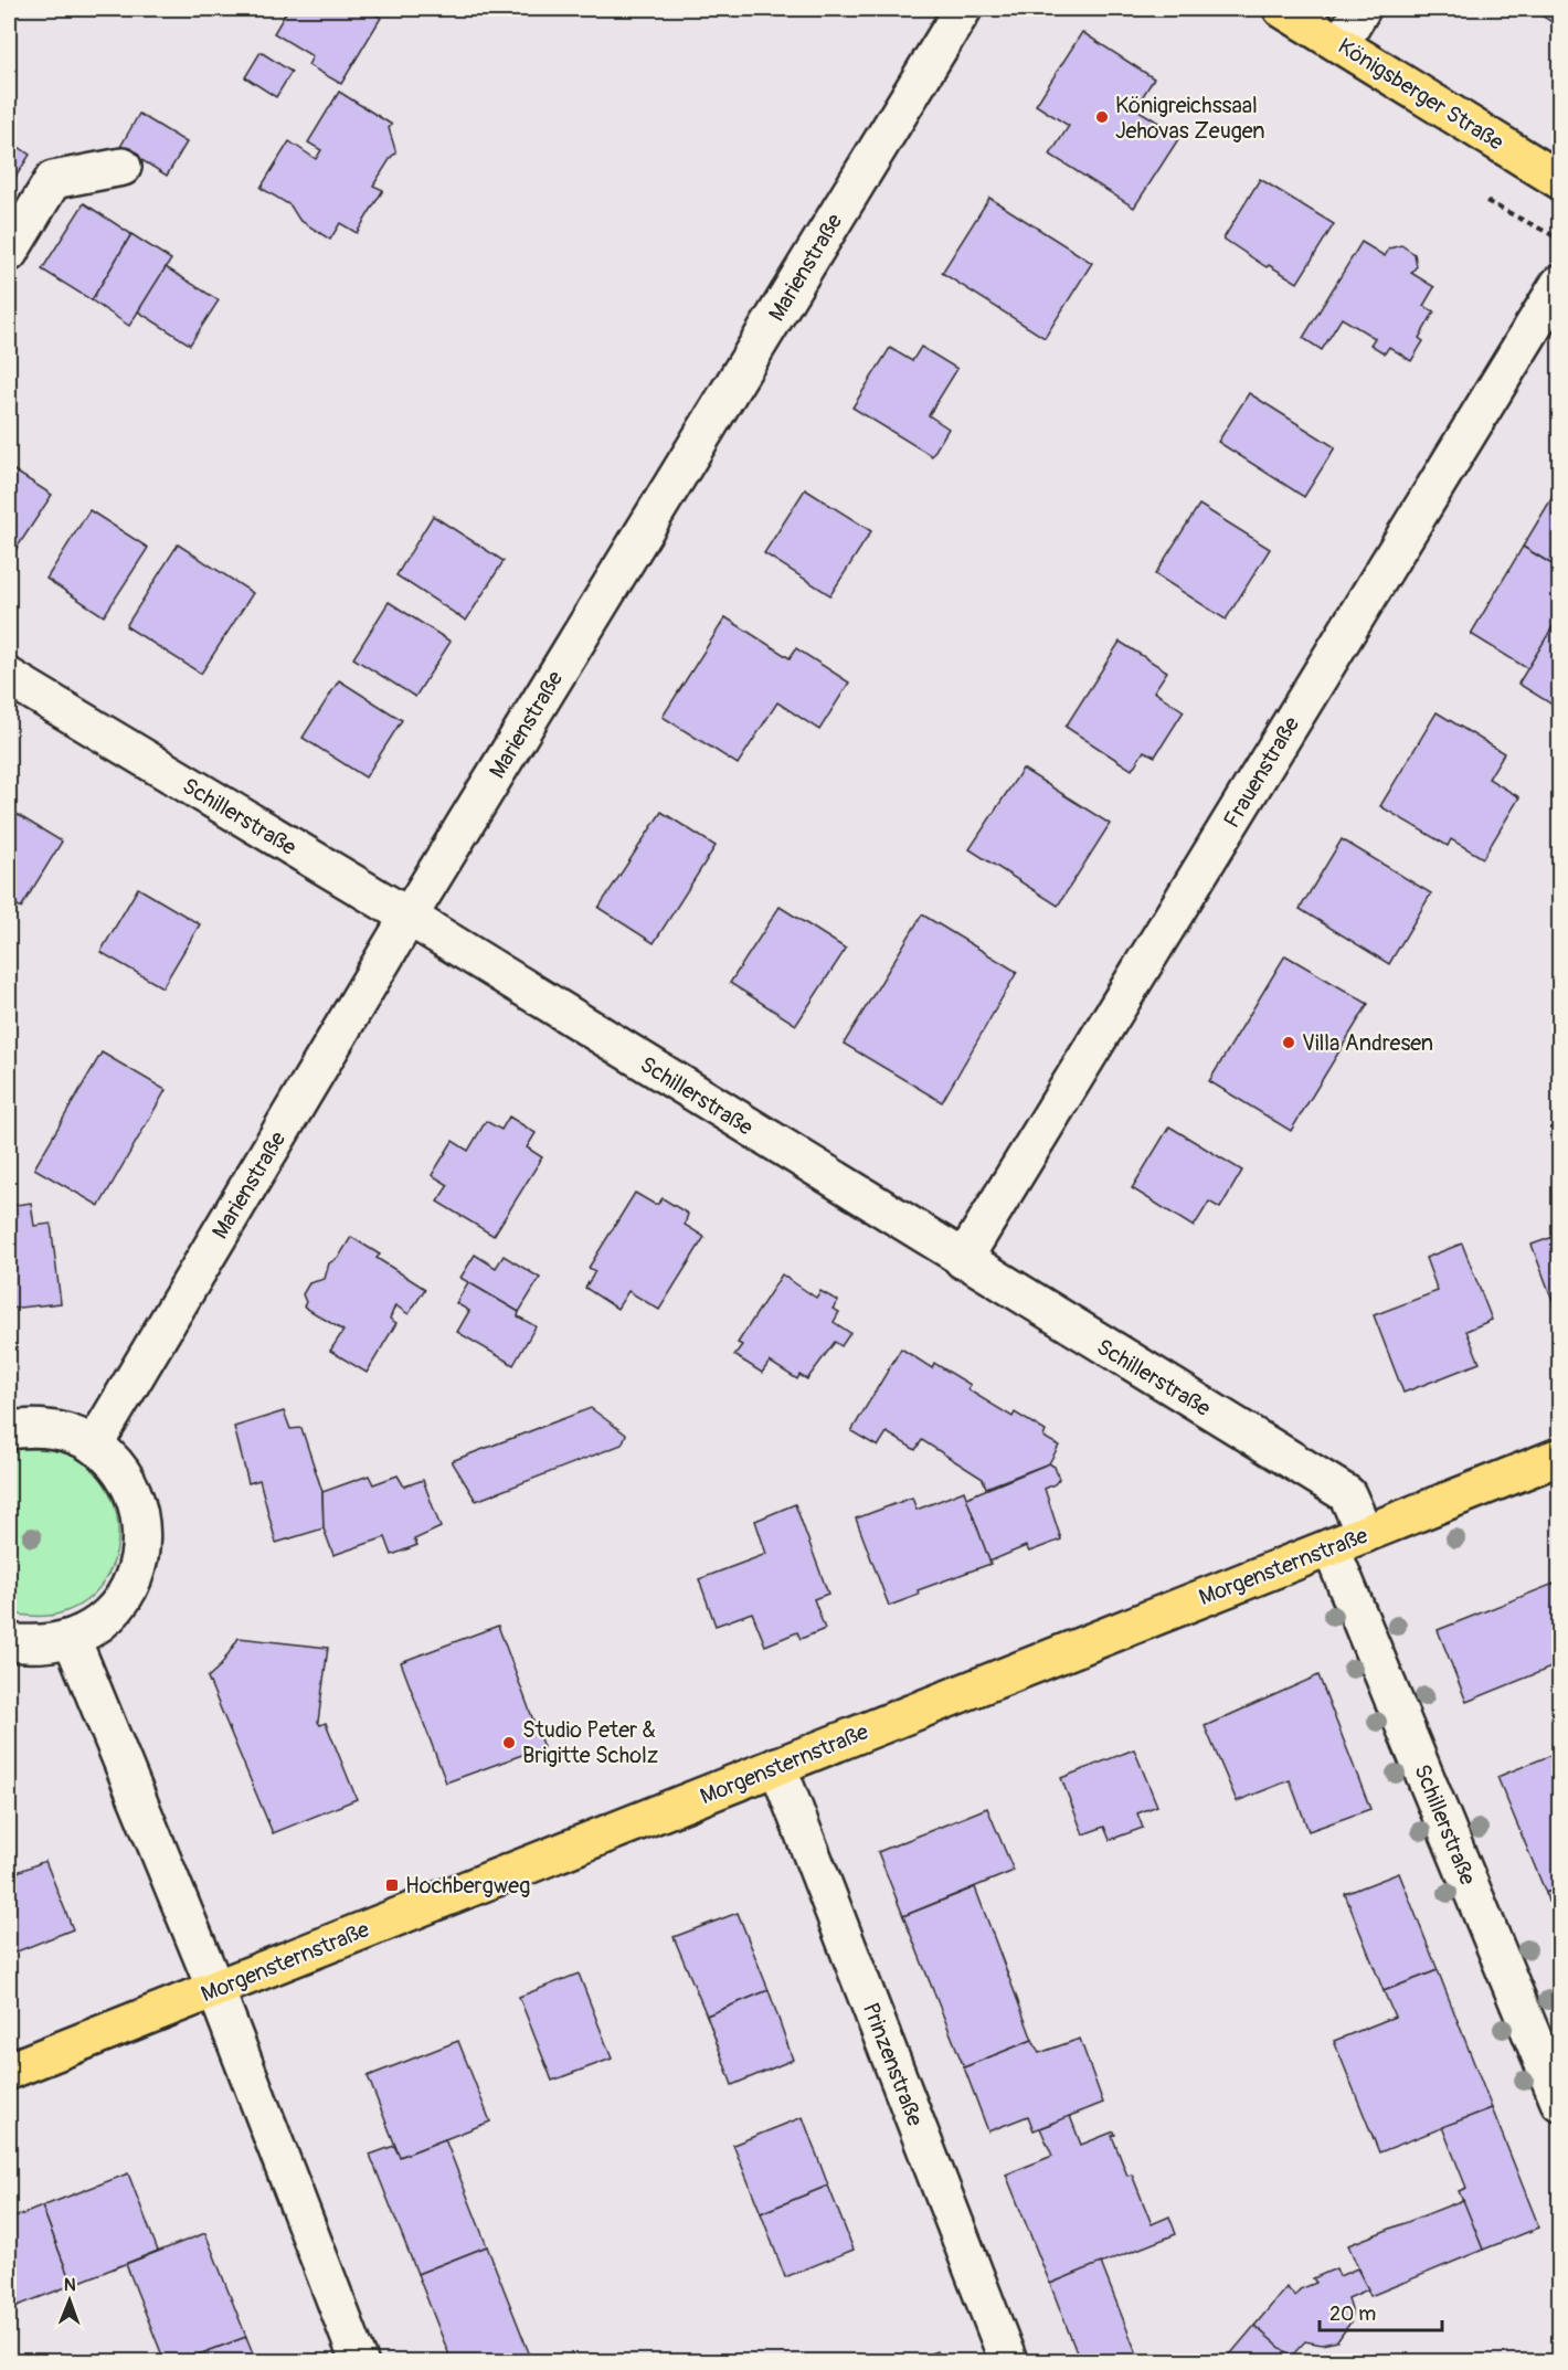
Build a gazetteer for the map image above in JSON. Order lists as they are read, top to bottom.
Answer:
{
  "streets": {
    "main road": ["Königsberger Straße", "Morgensternstraße"],
    "street": [
      "Marienstraße",
      "Frauenstraße",
      "Schillerstraße",
      "Prinzenstraße"
    ]
  },
  "crossings": [
    ["Marienstraße", "Schillerstraße"],
    ["Frauenstraße", "Schillerstraße"],
    ["Schillerstraße", "Morgensternstraße"],
    ["Morgensternstraße", "Prinzenstraße"]
  ],
  "places": {
    "other": ["Königreichssaal Jehovas Zeugen", "Villa Andresen", "Studio Peter & Brigitte Scholz"],
    "transit": ["Hochbergweg"]
  },
  "scale_bar": "20 m",
  "north": "top"
}
